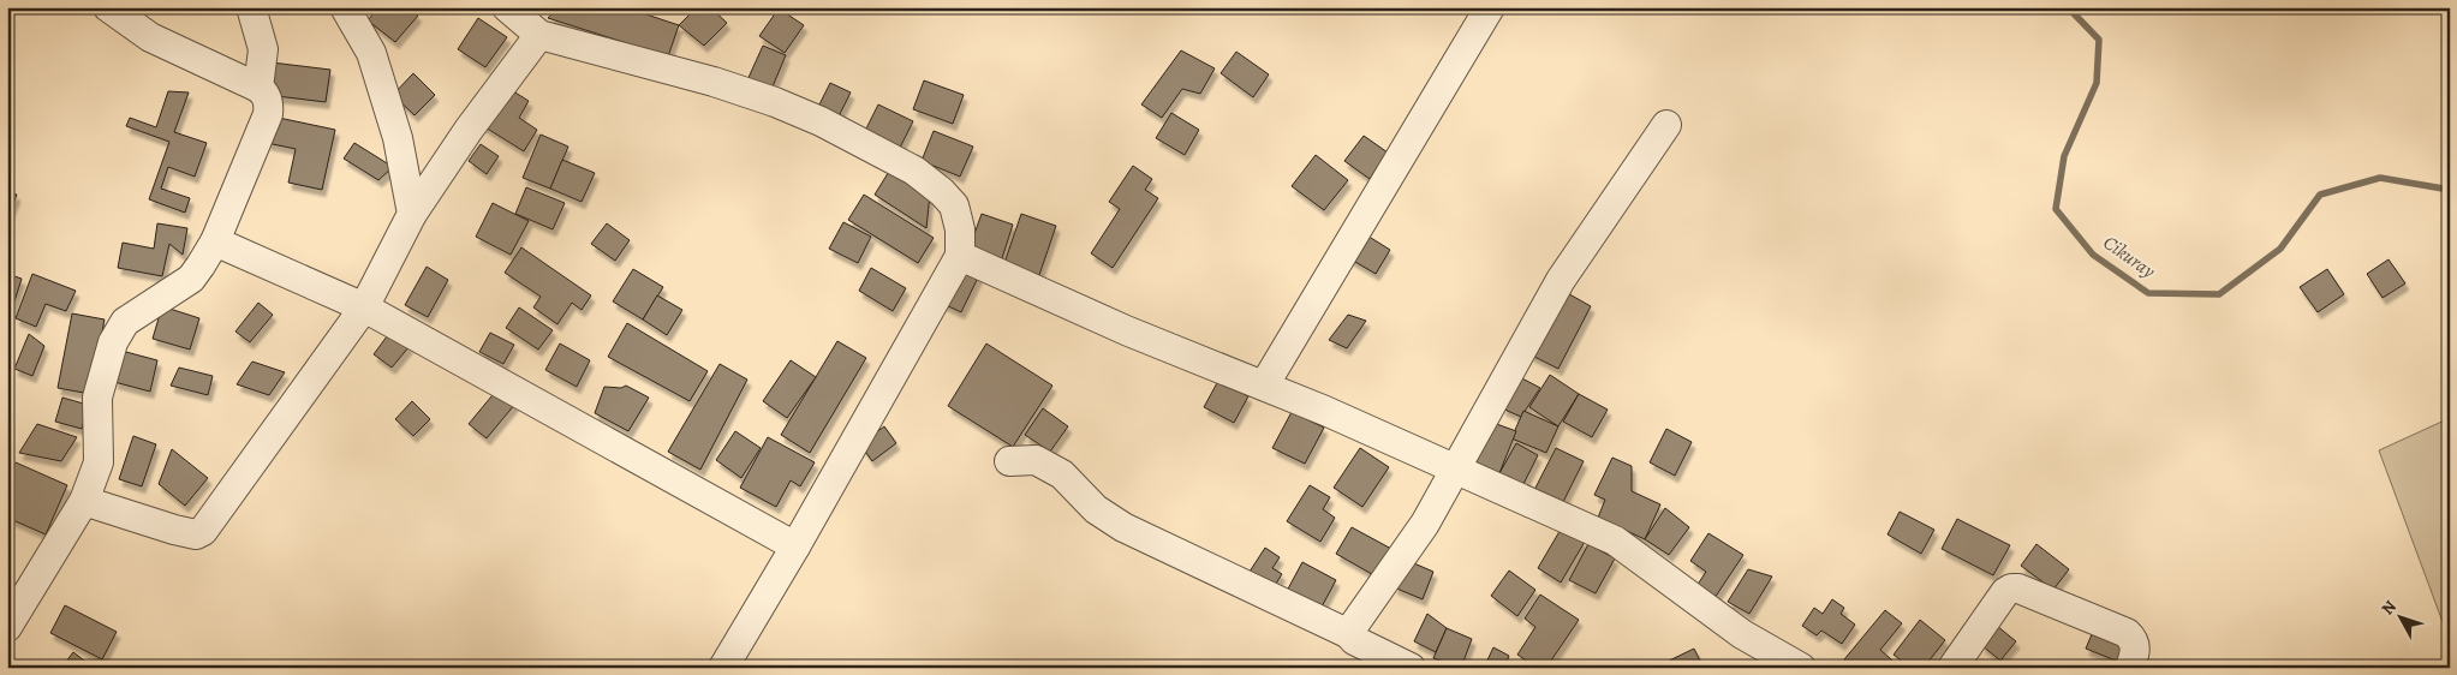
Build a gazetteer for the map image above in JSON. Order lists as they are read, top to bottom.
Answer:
{
  "water": ["Cikuray"],
  "north": "top left"
}
